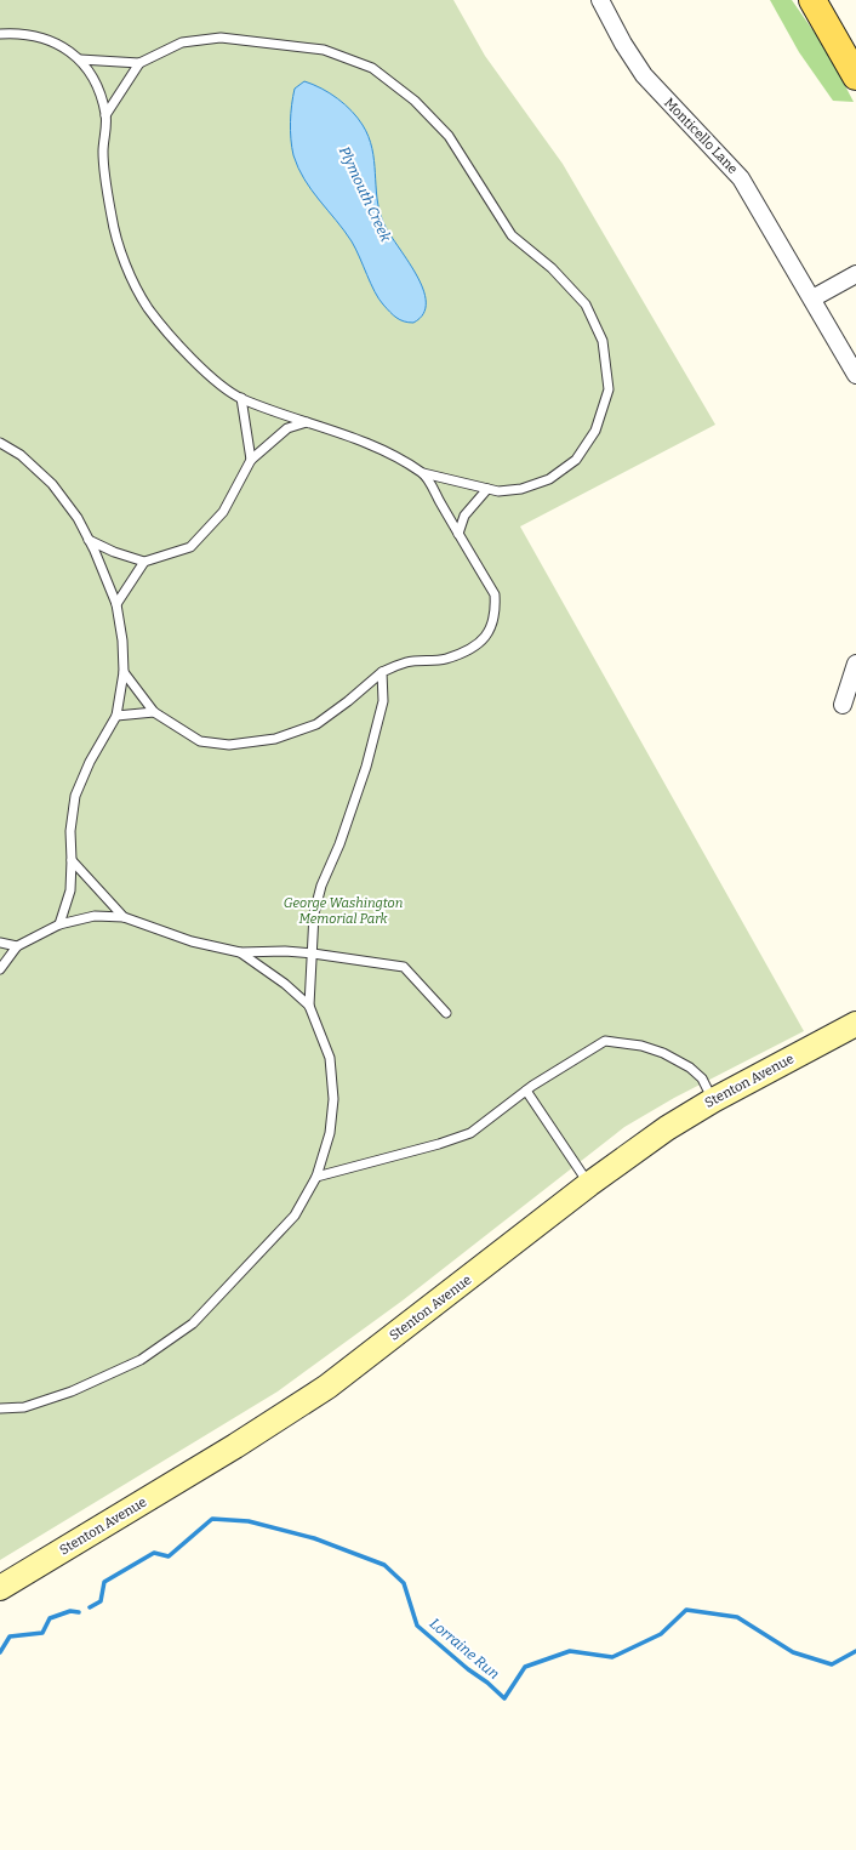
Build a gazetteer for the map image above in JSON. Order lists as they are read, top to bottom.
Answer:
{
  "streets": {
    "main road": ["Stenton Avenue"],
    "street": ["Monticello Lane"]
  },
  "water": ["Plymouth Creek", "Lorraine Run"],
  "parks": ["George Washington Memorial Park"]
}
